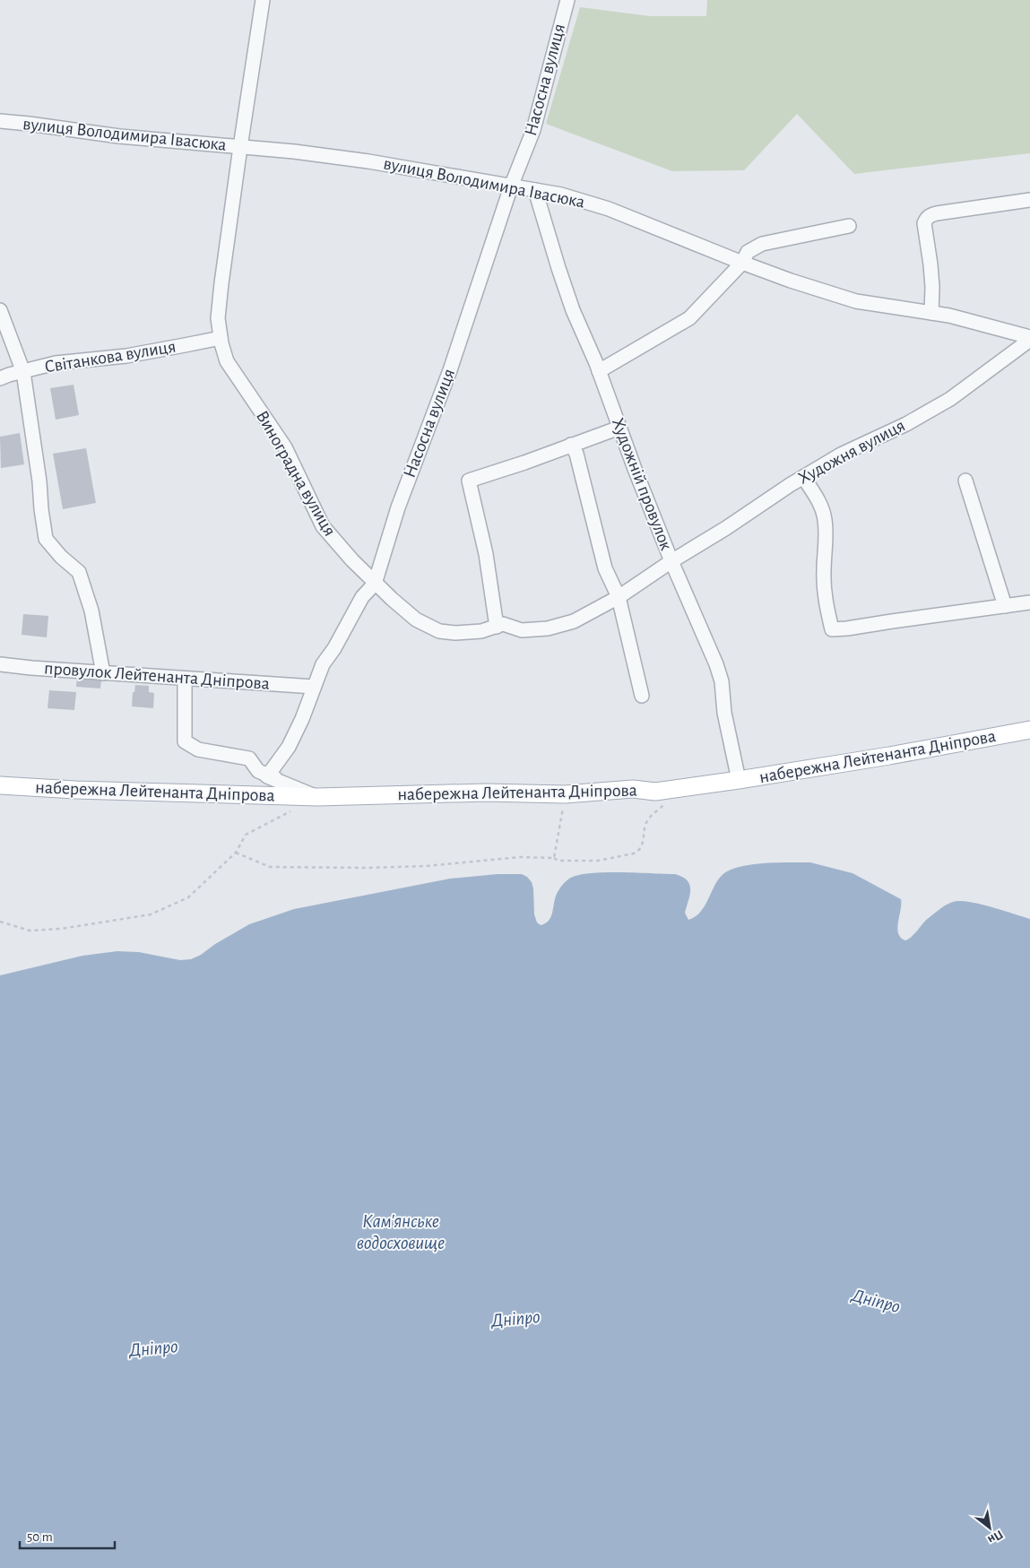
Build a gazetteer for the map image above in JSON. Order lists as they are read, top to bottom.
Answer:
{
  "streets": {
    "main road": ["набережна Лейтенанта Дніпрова"],
    "street": [
      "Насосна вулиця",
      "вулиця Володимира Івасюка",
      "Світанкова вулиця",
      "Художня вулиця",
      "Виноградна вулиця",
      "Художній провулок",
      "провулок Лейтенанта Дніпрова"
    ]
  },
  "crossings": [
    ["Насосна вулиця", "вулиця Володимира Івасюка"],
    ["Насосна вулиця", "Виноградна вулиця"],
    ["Насосна вулиця", "провулок Лейтенанта Дніпрова"],
    ["Насосна вулиця", "набережна Лейтенанта Дніпрова"],
    ["вулиця Володимира Івасюка", "Художня вулиця"],
    ["вулиця Володимира Івасюка", "Виноградна вулиця"],
    ["вулиця Володимира Івасюка", "Художній провулок"],
    ["Світанкова вулиця", "Виноградна вулиця"],
    ["Художня вулиця", "Виноградна вулиця"],
    ["Художня вулиця", "Художній провулок"],
    ["Виноградна вулиця", "Художній провулок"],
    ["Художній провулок", "набережна Лейтенанта Дніпрова"]
  ],
  "water": ["Кам'янське водосховище", "Дніпро"],
  "scale_bar": "50 m",
  "north": "bottom right"
}
